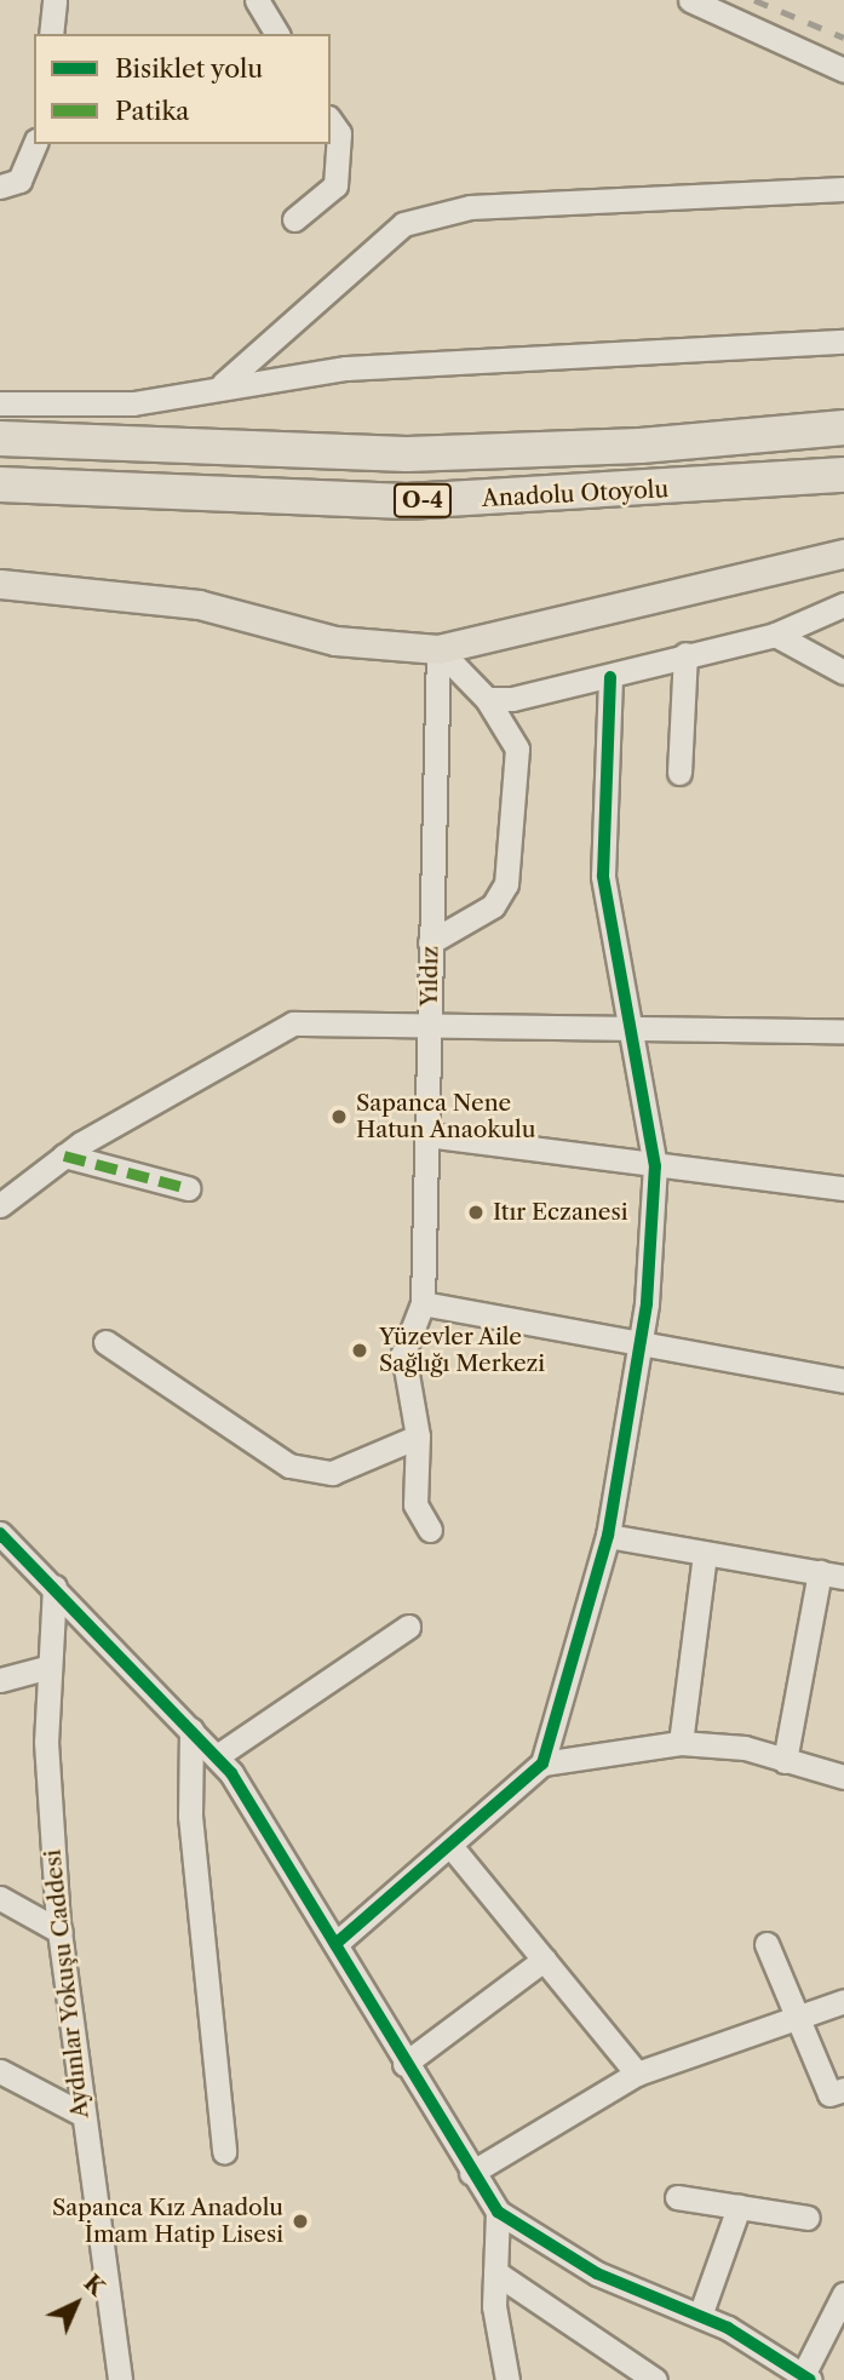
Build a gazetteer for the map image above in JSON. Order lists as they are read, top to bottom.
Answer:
{
  "streets": {
    "highway": ["Anadolu Otoyolu", "O-4"],
    "street": ["Yıldız", "Aydınlar Yokuşu Caddesi"]
  },
  "places": [
    "Sapanca Nene Hatun Anaokulu",
    "Itır Eczanesi",
    "Yüzevler Aile Sağlığı Merkezi",
    "Sapanca Kız Anadolu İmam Hatip Lisesi"
  ],
  "legend": ["Bisiklet yolu", "Patika"],
  "north": "top right"
}
